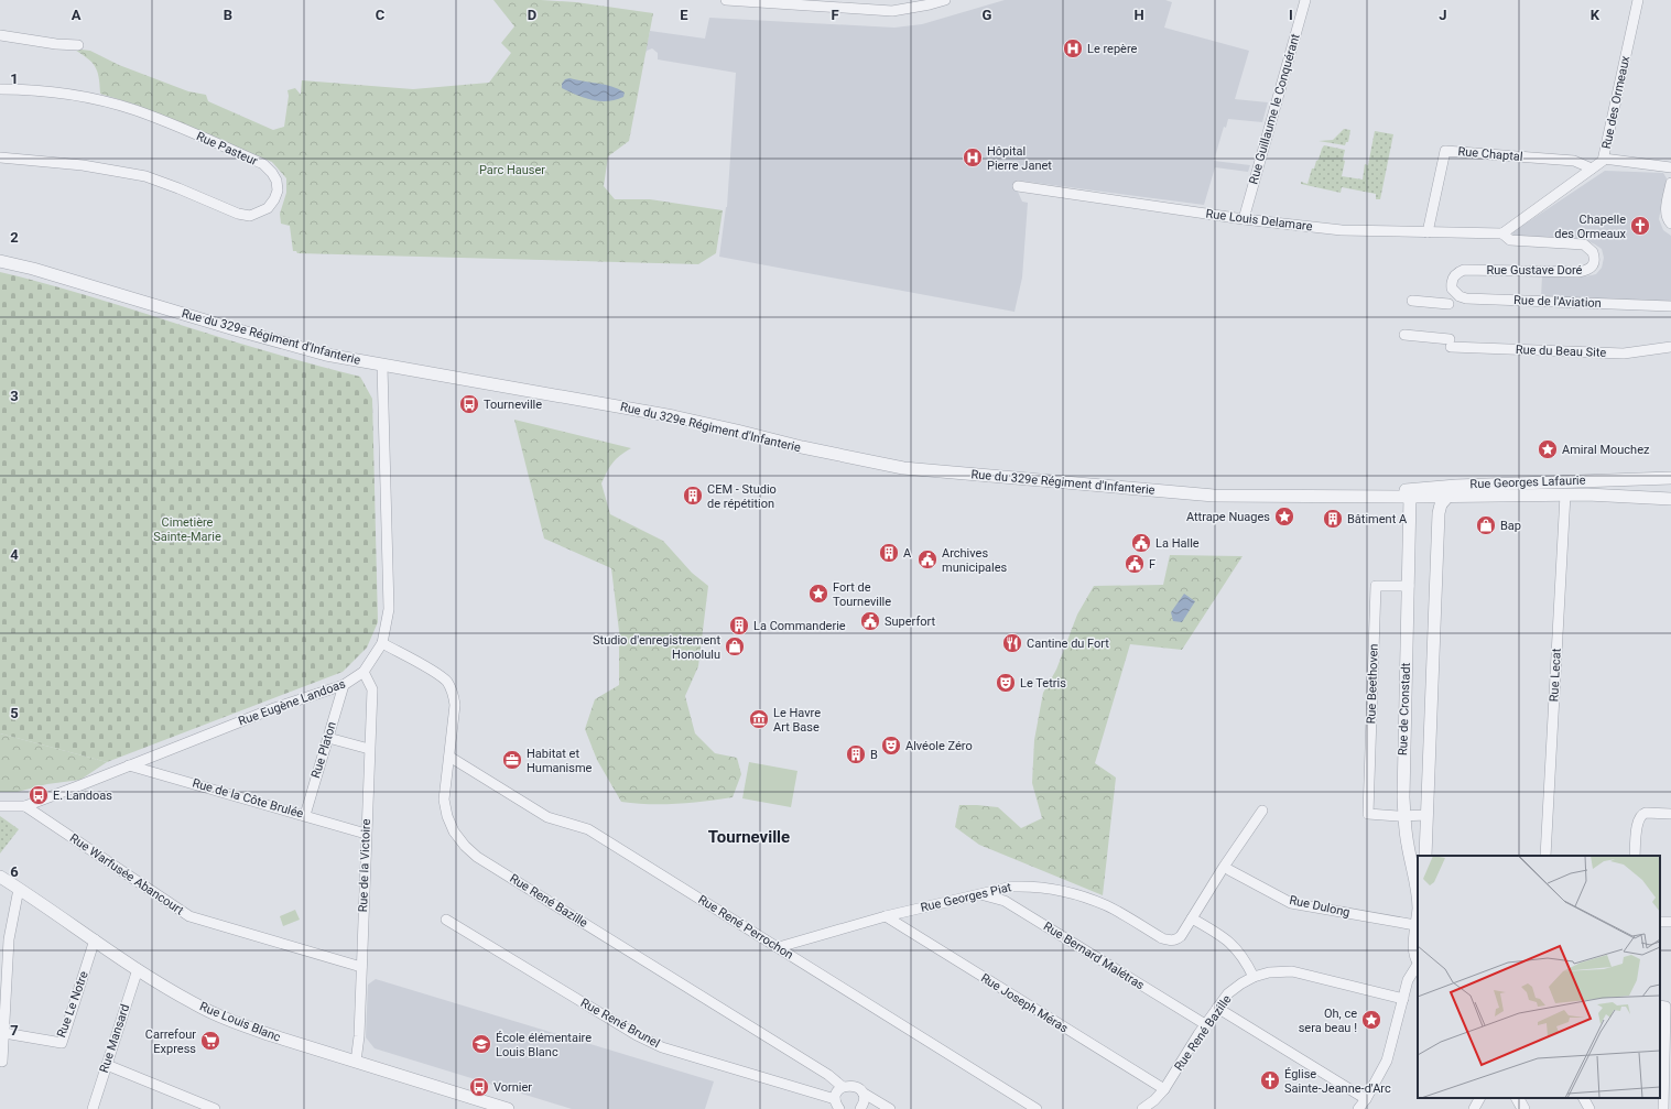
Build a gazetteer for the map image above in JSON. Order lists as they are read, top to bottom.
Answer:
{
  "streets": {
    "street": [
      "Rue des Ormeaux",
      "Rue Guillaume le Conquérant",
      "Rue Pasteur",
      "Rue Chaptal",
      "Rue Louis Delamare",
      "Rue Gustave Doré",
      "Rue de l'Aviation",
      "Rue du 329e Régiment d'Infanterie",
      "Rue du Beau Site",
      "Rue Georges Lafaurie",
      "Rue Lecat",
      "Rue Beethoven",
      "Rue Eugène Landoas",
      "Rue de Cronstadt",
      "Rue Platon",
      "Rue de la Côte Brulée",
      "Rue de la Victoire",
      "Rue Warfusée Abancourt",
      "Rue Georges Piat",
      "Rue René Bazille",
      "Rue Dulong",
      "Rue René Perrochon",
      "Rue Bernard Malétras",
      "Rue Joseph Méras",
      "Rue Le Notre",
      "Rue Louis Blanc",
      "Rue René Brunel",
      "Rue Mansard"
    ]
  },
  "crossings": [
    ["Rue des Ormeaux", "Rue Chaptal"],
    ["Rue des Ormeaux", "Rue Louis Delamare"],
    ["Rue des Ormeaux", "Rue Gustave Doré"],
    ["Rue Guillaume le Conquérant", "Rue Louis Delamare"],
    ["Rue Chaptal", "Rue Louis Delamare"],
    ["Rue Louis Delamare", "Rue Gustave Doré"],
    ["Rue Gustave Doré", "Rue de l'Aviation"],
    ["Rue du 329e Régiment d'Infanterie", "Rue Georges Lafaurie"],
    ["Rue du 329e Régiment d'Infanterie", "Rue Eugène Landoas"],
    ["Rue du 329e Régiment d'Infanterie", "Rue de Cronstadt"],
    ["Rue Georges Lafaurie", "Rue Lecat"],
    ["Rue Georges Lafaurie", "Rue de Cronstadt"],
    ["Rue Beethoven", "Rue de Cronstadt"],
    ["Rue Eugène Landoas", "Rue Platon"],
    ["Rue Eugène Landoas", "Rue de la Côte Brulée"],
    ["Rue Eugène Landoas", "Rue de la Victoire"],
    ["Rue Eugène Landoas", "Rue Warfusée Abancourt"],
    ["Rue Eugène Landoas", "Rue René Bazille"],
    ["Rue de Cronstadt", "Rue Dulong"],
    ["Rue Platon", "Rue de la Côte Brulée"],
    ["Rue de la Côte Brulée", "Rue de la Victoire"],
    ["Rue de la Victoire", "Rue Warfusée Abancourt"],
    ["Rue de la Victoire", "Rue Louis Blanc"],
    ["Rue Georges Piat", "Rue René Perrochon"],
    ["Rue Georges Piat", "Rue Bernard Malétras"],
    ["Rue Georges Piat", "Rue Joseph Méras"],
    ["Rue René Bazille", "Rue René Perrochon"],
    ["Rue René Bazille", "Rue Bernard Malétras"],
    ["Rue René Bazille", "Rue Joseph Méras"],
    ["Rue Le Notre", "Rue Louis Blanc"],
    ["Rue Louis Blanc", "Rue Mansard"]
  ],
  "districts": ["Tourneville"],
  "parks": ["Parc Hauser", "Cimetière Sainte-Marie"],
  "places": {
    "hospital": ["Le repère", "Hôpital Pierre Janet"],
    "church": ["Chapelle des Ormeaux", "Église Sainte-Jeanne-d'Arc"],
    "bus stop": ["Tourneville", "E. Landoas", "Vornier"],
    "place": [
      "Amiral Mouchez",
      "Attrape Nuages",
      "Fort de Tourneville",
      "Oh, ce sera beau !"
    ],
    "building": [
      "CEM - Studio de répétition",
      "Bâtiment A",
      "A",
      "La Commanderie",
      "B"
    ],
    "shop": ["Bap", "Studio d'enregistrement Honolulu"],
    "public building": [
      "La Halle",
      "Archives municipales",
      "F",
      "Superfort"
    ],
    "restaurant": ["Cantine du Fort"],
    "theatre": ["Le Tetris", "Alvéole Zéro"],
    "museum": ["Le Havre Art Base"],
    "office": ["Habitat et Humanisme"],
    "supermarket": ["Carrefour Express"],
    "school or university": ["École élémentaire Louis Blanc"]
  },
  "grid": {
    "columns": [
      "A",
      "B",
      "C",
      "D",
      "E",
      "F",
      "G",
      "H",
      "I",
      "J",
      "K"
    ],
    "rows": [
      "1",
      "2",
      "3",
      "4",
      "5",
      "6",
      "7"
    ]
  }
}
